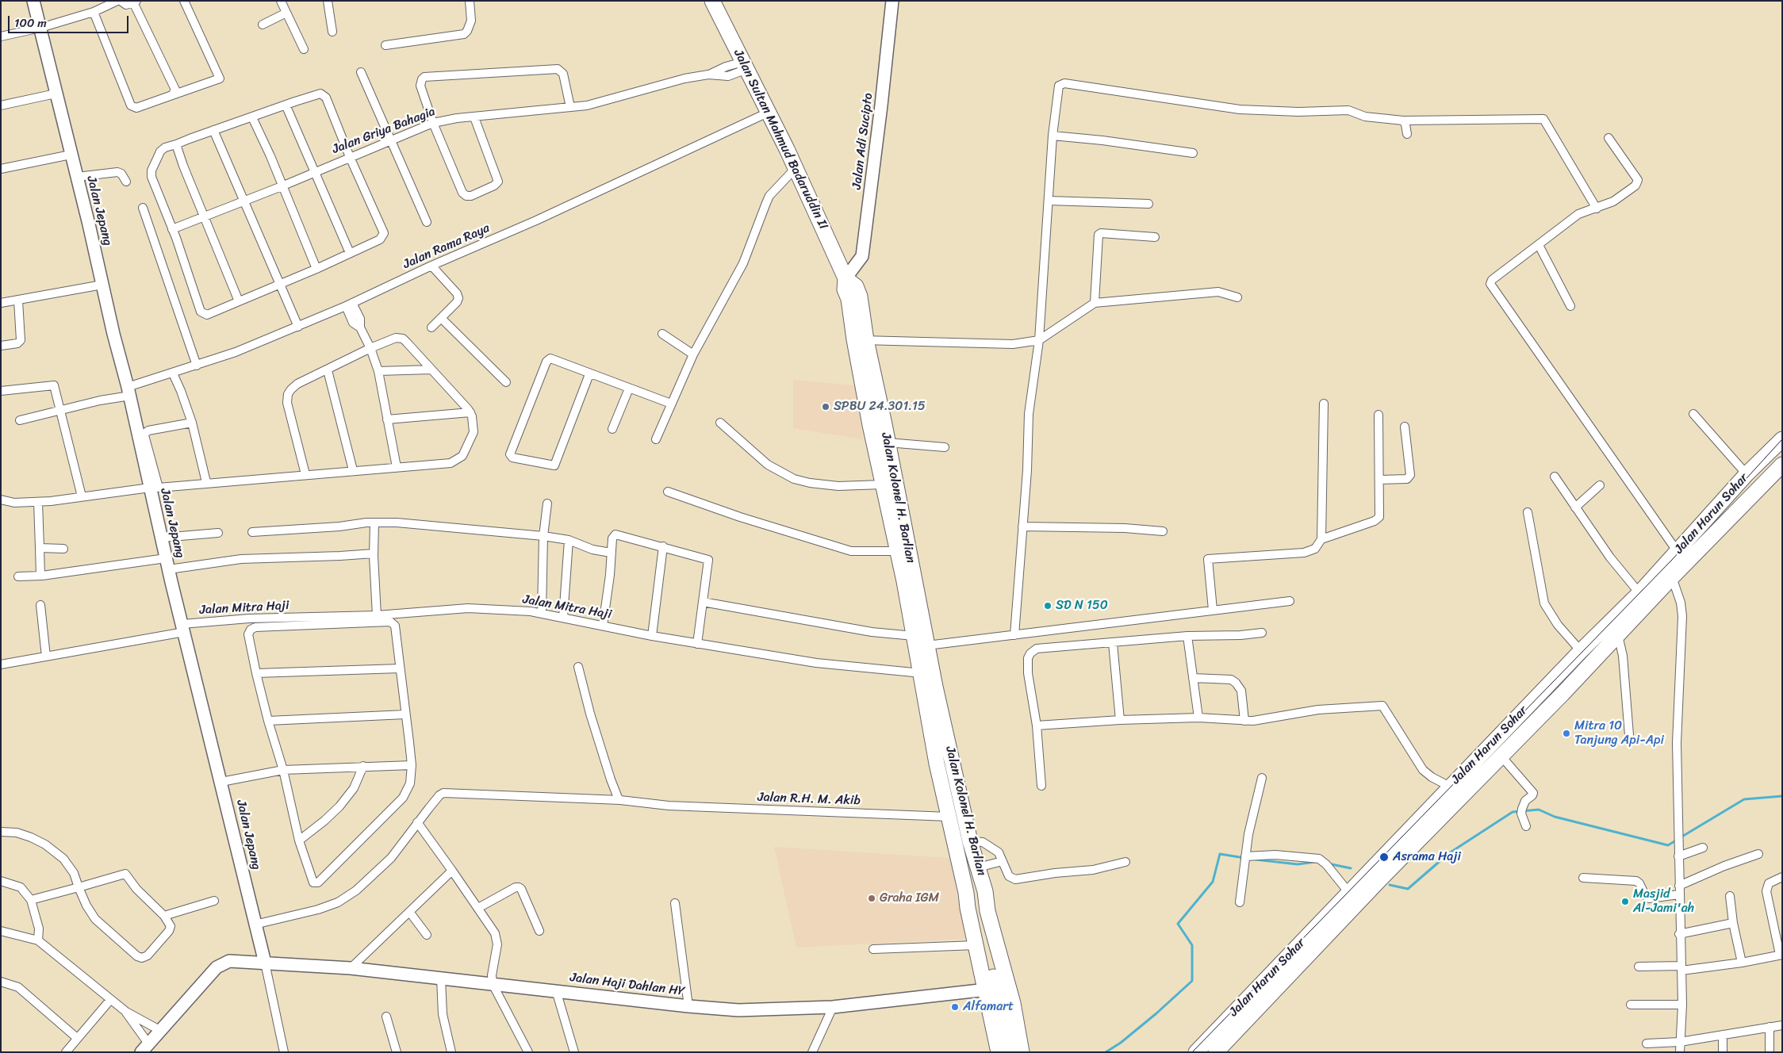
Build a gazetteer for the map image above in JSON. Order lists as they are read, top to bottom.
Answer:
{
  "streets": {
    "highway": ["Jalan Sultan Mahmud Badaruddin II", "Jalan Kolonel H. Barlian", "Jalan Harun Sohar"],
    "street": [
      "Jalan Griya Bahagia",
      "Jalan Adi Sucipto",
      "Jalan Jepang",
      "Jalan Rama Raya",
      "Jalan Mitra Haji",
      "Jalan R.H. M. Akib",
      "Jalan Haji Dahlan HY"
    ]
  },
  "crossings": [
    ["Jalan Griya Bahagia", "Jalan Sultan Mahmud Badaruddin II"],
    ["Jalan Sultan Mahmud Badaruddin II", "Jalan Adi Sucipto"],
    ["Jalan Sultan Mahmud Badaruddin II", "Jalan Rama Raya"],
    ["Jalan Sultan Mahmud Badaruddin II", "Jalan Kolonel H. Barlian"],
    ["Jalan Adi Sucipto", "Jalan Kolonel H. Barlian"],
    ["Jalan Jepang", "Jalan Rama Raya"],
    ["Jalan Jepang", "Jalan Mitra Haji"],
    ["Jalan Jepang", "Jalan Haji Dahlan HY"],
    ["Jalan Kolonel H. Barlian", "Jalan Mitra Haji"],
    ["Jalan Kolonel H. Barlian", "Jalan R.H. M. Akib"]
  ],
  "places": [
    "SPBU 24.301.15",
    "SD N 150",
    "Mitra 10 Tanjung Api-Api",
    "Asrama Haji",
    "Graha IGM",
    "Masjid Al-Jami'ah",
    "Alfamart"
  ],
  "scale_bar": "100 m"
}
